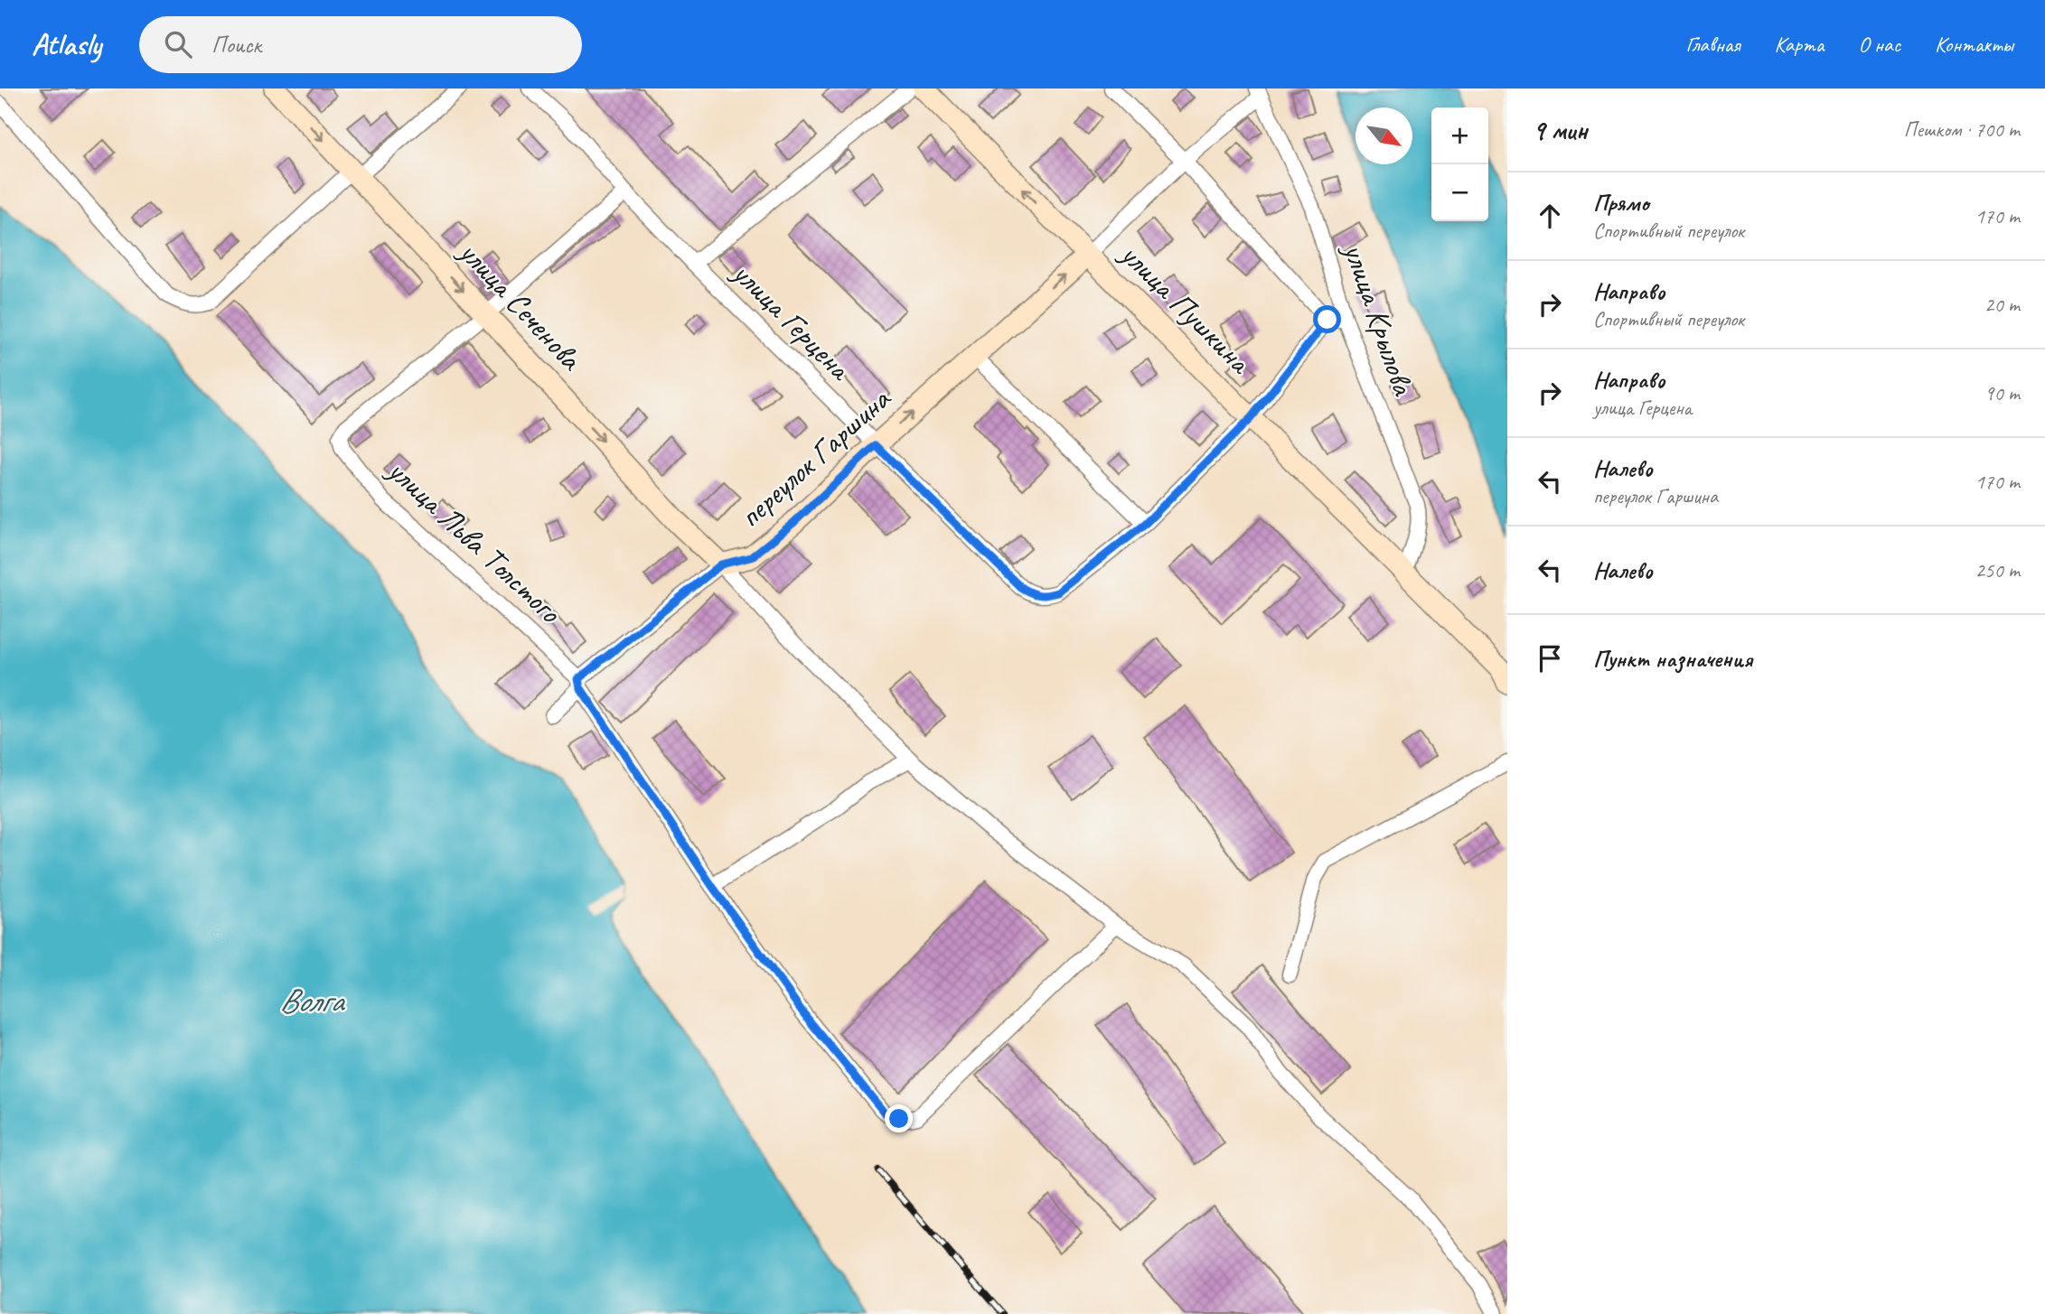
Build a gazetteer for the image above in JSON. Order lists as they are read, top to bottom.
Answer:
{
  "streets": {
    "main road": ["улица Сеченова", "улица Пушкина", "переулок Гаршина"],
    "street": ["улица Крылова", "улица Герцена", "улица Льва Толстого"]
  },
  "crossings": [
    ["улица Сеченова", "переулок Гаршина"],
    ["улица Сеченова", "улица Льва Толстого"],
    ["улица Пушкина", "улица Крылова"],
    ["улица Пушкина", "переулок Гаршина"],
    ["улица Герцена", "переулок Гаршина"],
    ["переулок Гаршина", "улица Льва Толстого"]
  ],
  "one_way": ["улица Сеченова", "переулок Гаршина"],
  "water": ["Волга"],
  "north": "bottom right",
  "page": {
    "header": "Atlasly",
    "search": "Поиск",
    "nav": [
      "Главная",
      "Карта",
      "О нас",
      "Контакты"
    ],
    "heading": ["9 мин", "Пешком · 700 m"],
    "map_buttons": ["+", "−"],
    "list": [
      ["Прямо", "Спортивный переулок", "170 m"],
      ["Направо", "Спортивный переулок", "20 m"],
      ["Направо", "улица Герцена", "90 m"],
      ["Налево", "переулок Гаршина", "170 m"],
      ["Налево", "250 m"],
      "Пункт назначения"
    ]
  }
}
